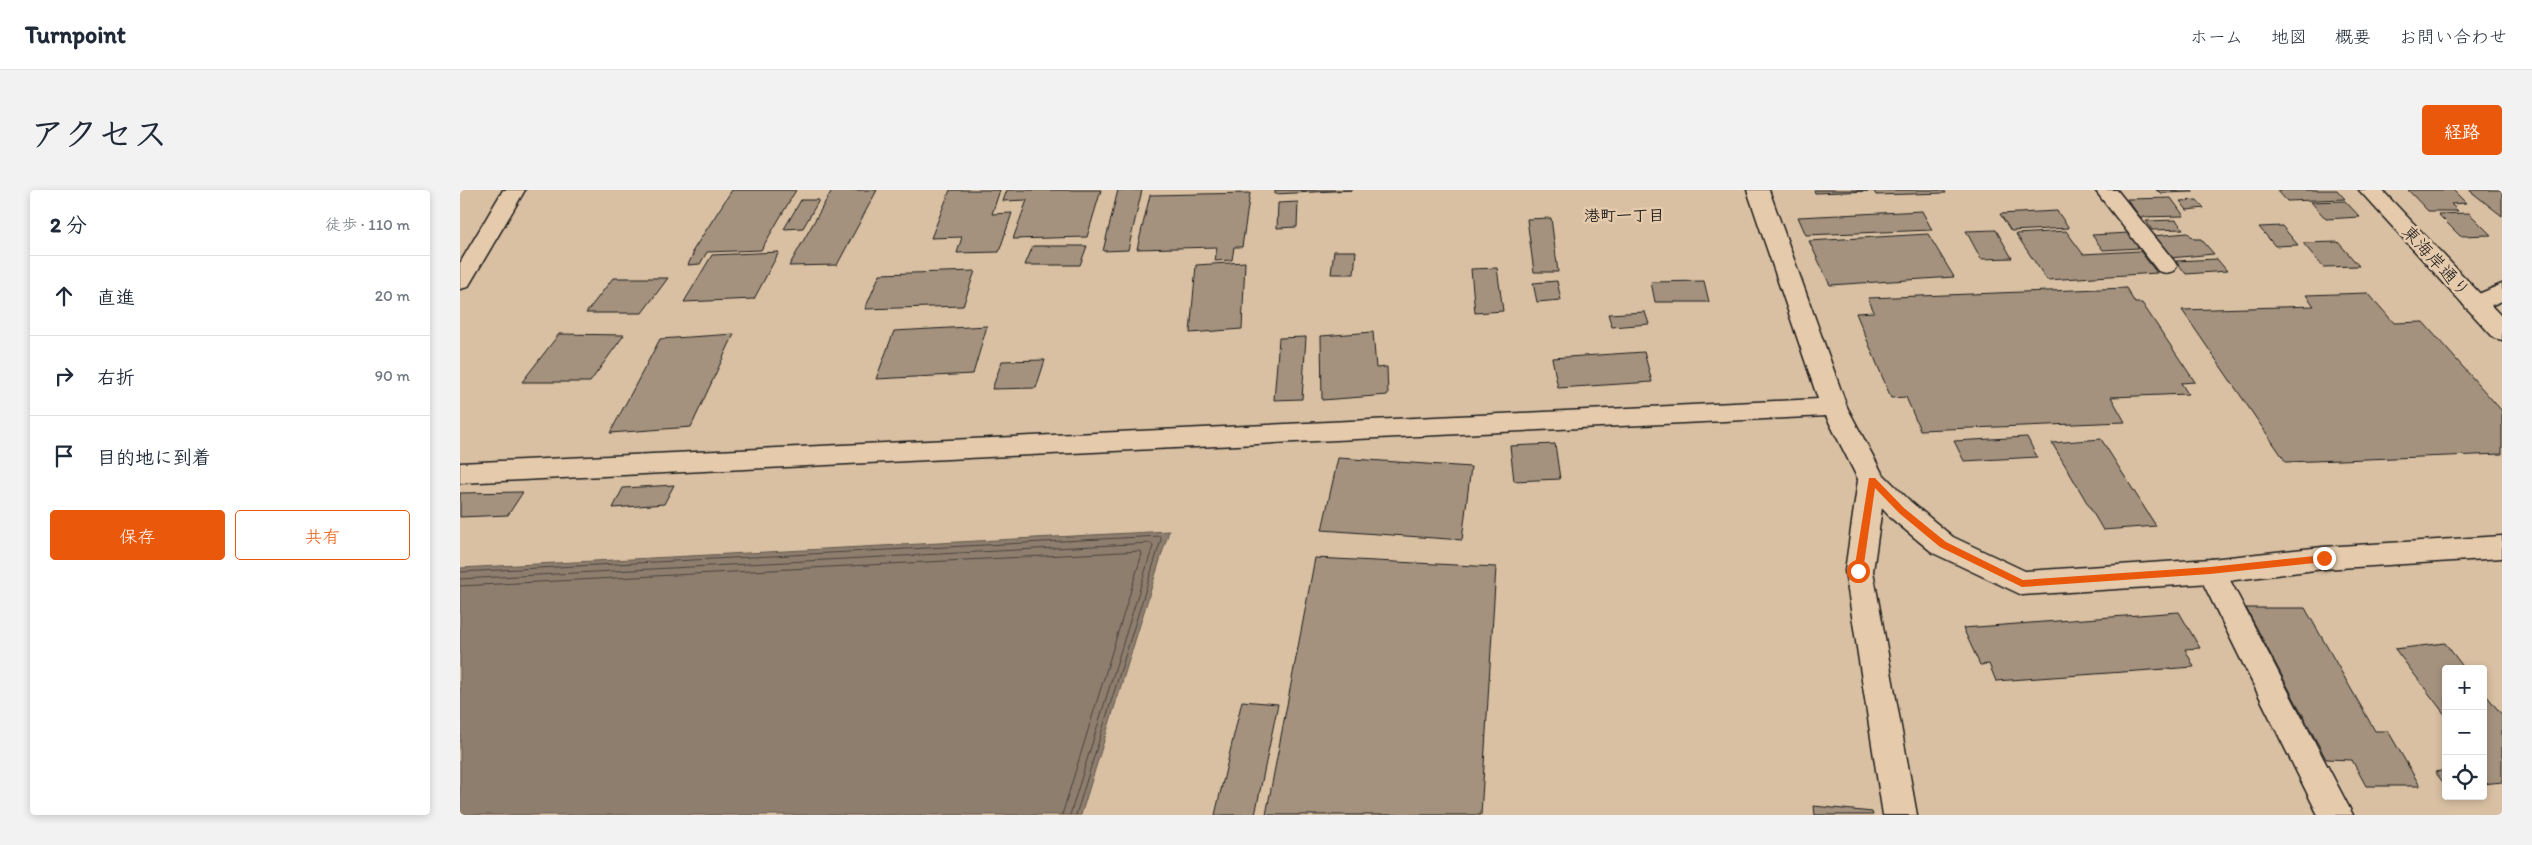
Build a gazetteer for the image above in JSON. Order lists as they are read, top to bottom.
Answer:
{
  "streets": {
    "street": ["東海岸通り"]
  },
  "districts": ["港町一丁目"],
  "page": {
    "header": "Turnpoint",
    "nav": [
      "ホーム",
      "地図",
      "概要",
      "お問い合わせ"
    ],
    "title": "アクセス",
    "buttons": [
      "経路",
      ["保存", "共有"]
    ],
    "heading": ["2 分", "徒歩 · 110 m"],
    "list": [
      ["直進", "20 m"],
      ["右折", "90 m"],
      "目的地に到着"
    ],
    "map_buttons": ["+", "−"]
  }
}
